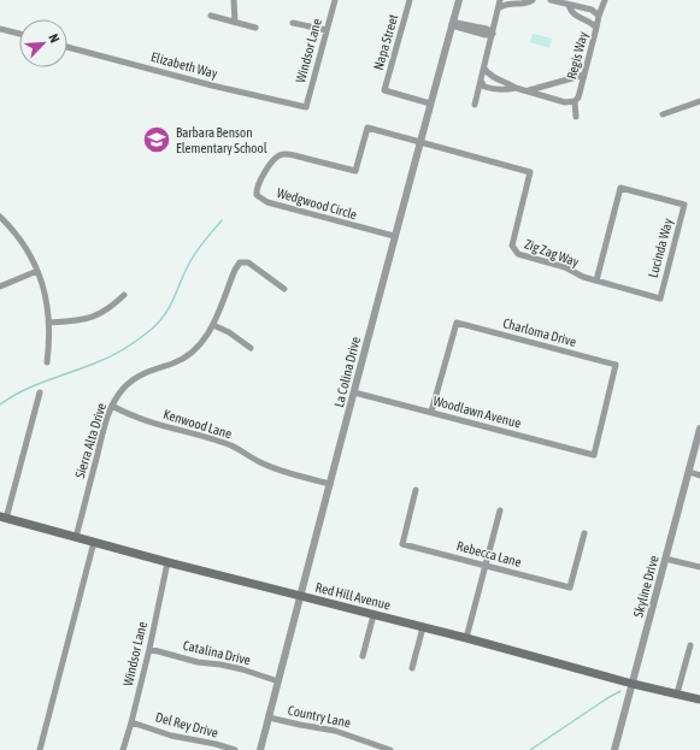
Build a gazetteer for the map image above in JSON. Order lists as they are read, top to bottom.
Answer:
{
  "streets": {
    "main road": ["Red Hill Avenue"],
    "street": [
      "Napa Street",
      "Windsor Lane",
      "Regis Way",
      "Elizabeth Way",
      "Wedgwood Circle",
      "Lucinda Way",
      "Zig Zag Way",
      "Charloma Drive",
      "La Colina Drive",
      "Woodlawn Avenue",
      "Kenwood Lane",
      "Sierra Alta Drive",
      "Rebecca Lane",
      "Skyline Drive",
      "Catalina Drive",
      "Country Lane",
      "Del Rey Drive"
    ]
  },
  "crossings": [
    ["Napa Street", "La Colina Drive"],
    ["Windsor Lane", "Elizabeth Way"],
    ["Windsor Lane", "Red Hill Avenue"],
    ["Windsor Lane", "Catalina Drive"],
    ["Windsor Lane", "Del Rey Drive"],
    ["Wedgwood Circle", "Zig Zag Way"],
    ["Wedgwood Circle", "La Colina Drive"],
    ["Lucinda Way", "Zig Zag Way"],
    ["Zig Zag Way", "La Colina Drive"],
    ["Charloma Drive", "Woodlawn Avenue"],
    ["La Colina Drive", "Woodlawn Avenue"],
    ["La Colina Drive", "Kenwood Lane"],
    ["La Colina Drive", "Red Hill Avenue"],
    ["La Colina Drive", "Catalina Drive"],
    ["La Colina Drive", "Country Lane"],
    ["Kenwood Lane", "Sierra Alta Drive"],
    ["Sierra Alta Drive", "Red Hill Avenue"],
    ["Skyline Drive", "Red Hill Avenue"]
  ],
  "places": {
    "school or university": ["Barbara Benson Elementary School"]
  },
  "north": "top right"
}
